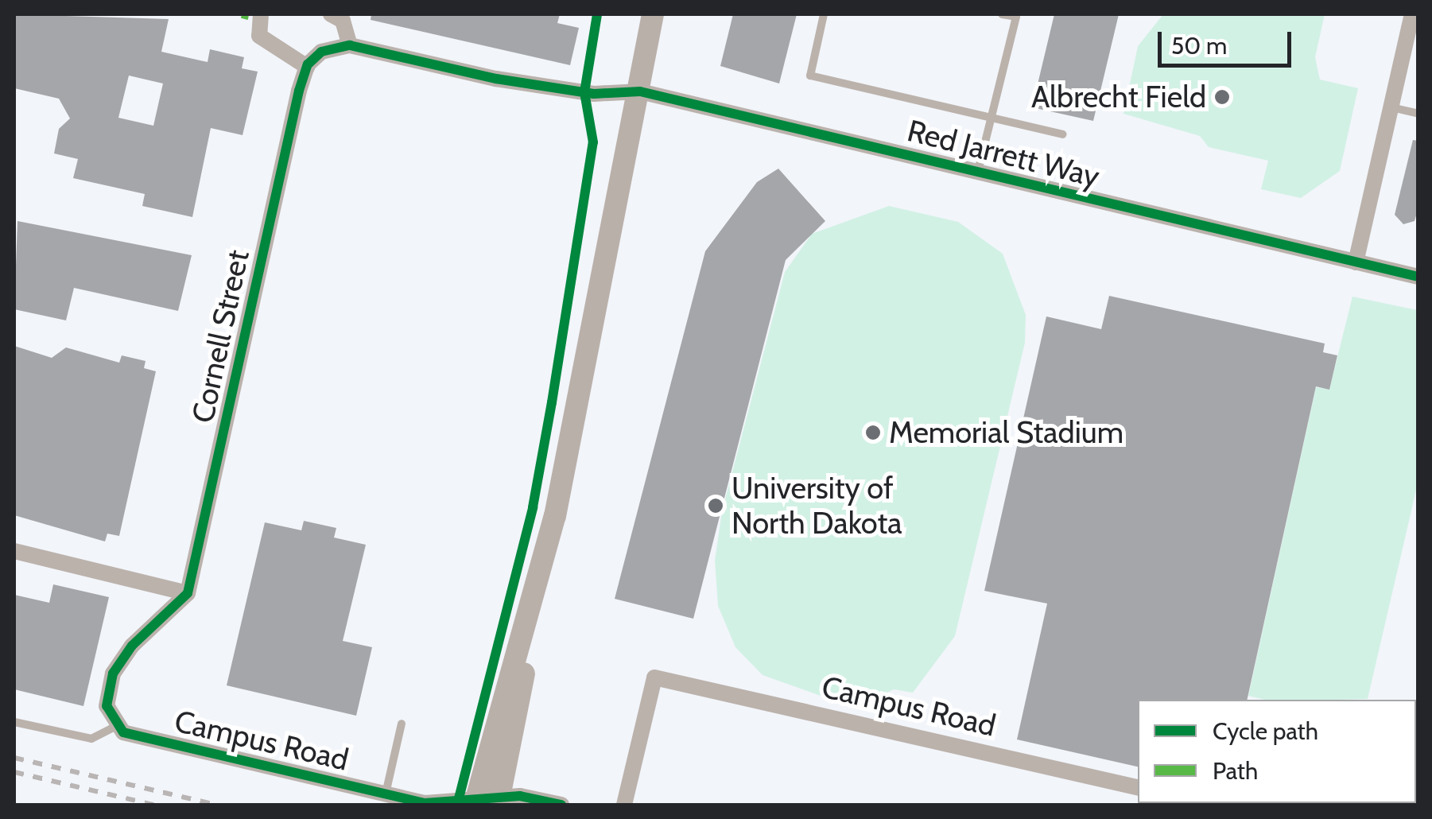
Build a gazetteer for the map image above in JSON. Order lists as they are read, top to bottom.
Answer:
{
  "streets": {
    "street": ["Red Jarrett Way", "Cornell Street", "Campus Road"]
  },
  "places": ["Albrecht Field", "Memorial Stadium", "University of North Dakota"],
  "legend": ["Cycle path", "Path"],
  "scale_bar": "50 m"
}
